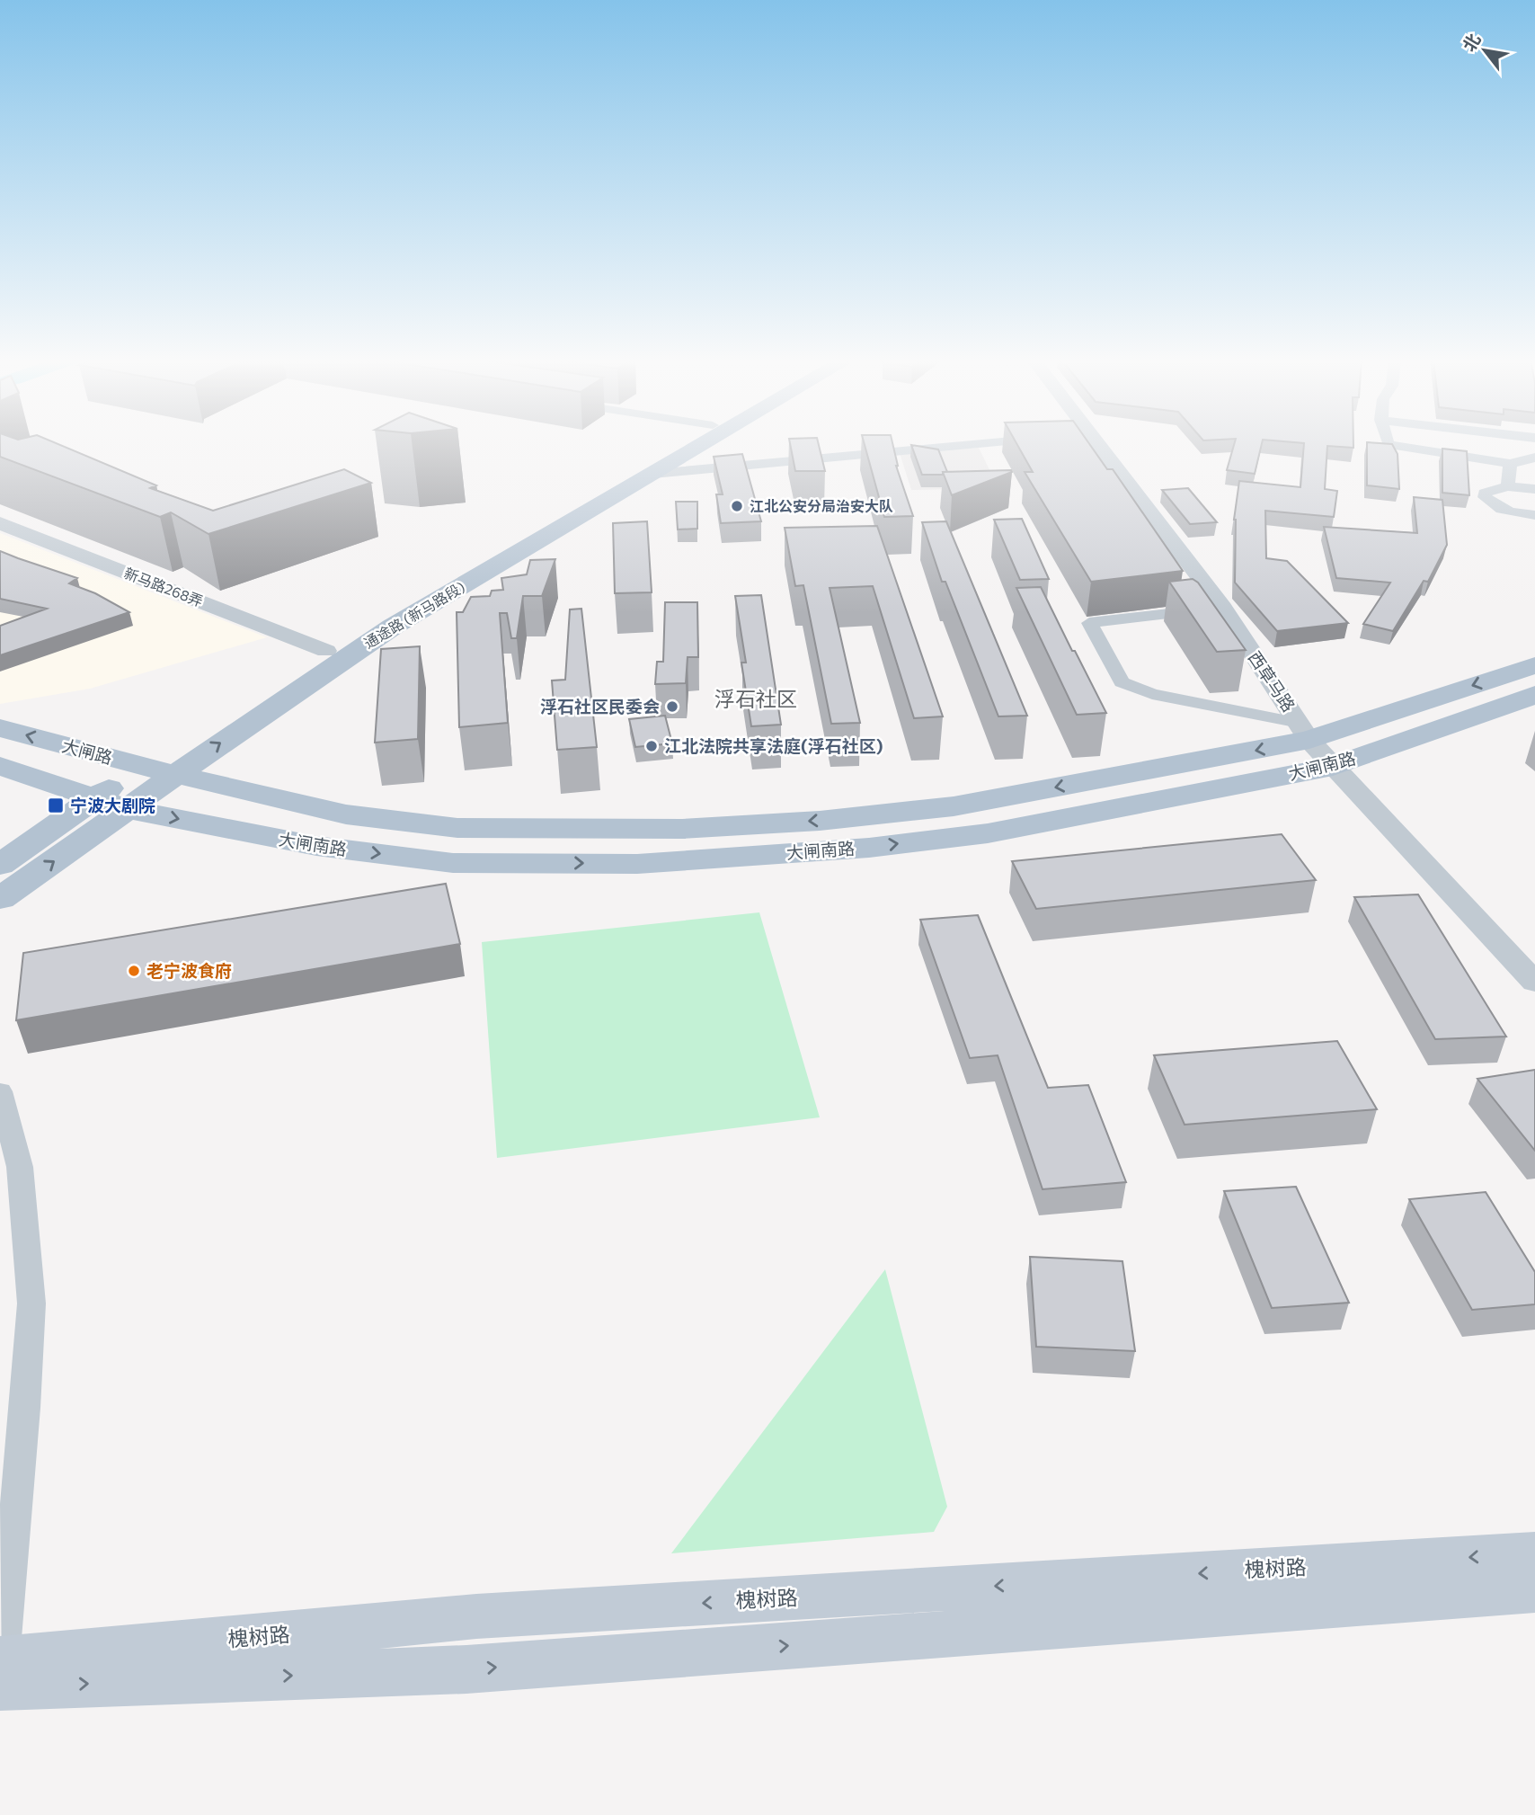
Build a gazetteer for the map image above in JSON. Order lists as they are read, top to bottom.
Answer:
{
  "streets": {
    "main road": [
      "通途路 (新马路段)",
      "大闸路",
      "大闸南路",
      "槐树路"
    ],
    "street": ["新马路268弄", "西草马路"]
  },
  "crossings": [
    ["新马路268弄", "通途路 (新马路段)"],
    ["通途路 (新马路段)", "大闸路"],
    ["通途路 (新马路段)", "大闸南路"],
    ["西草马路", "大闸南路"],
    ["大闸路", "大闸南路"]
  ],
  "districts": ["浮石社区"],
  "places": {
    "other": [
      "江北公安分局治安大队",
      "浮石社区民委会",
      "江北法院共享法庭(浮石社区)",
      "老宁波食府"
    ],
    "transit": ["宁波大剧院"]
  },
  "north": "top left"
}
